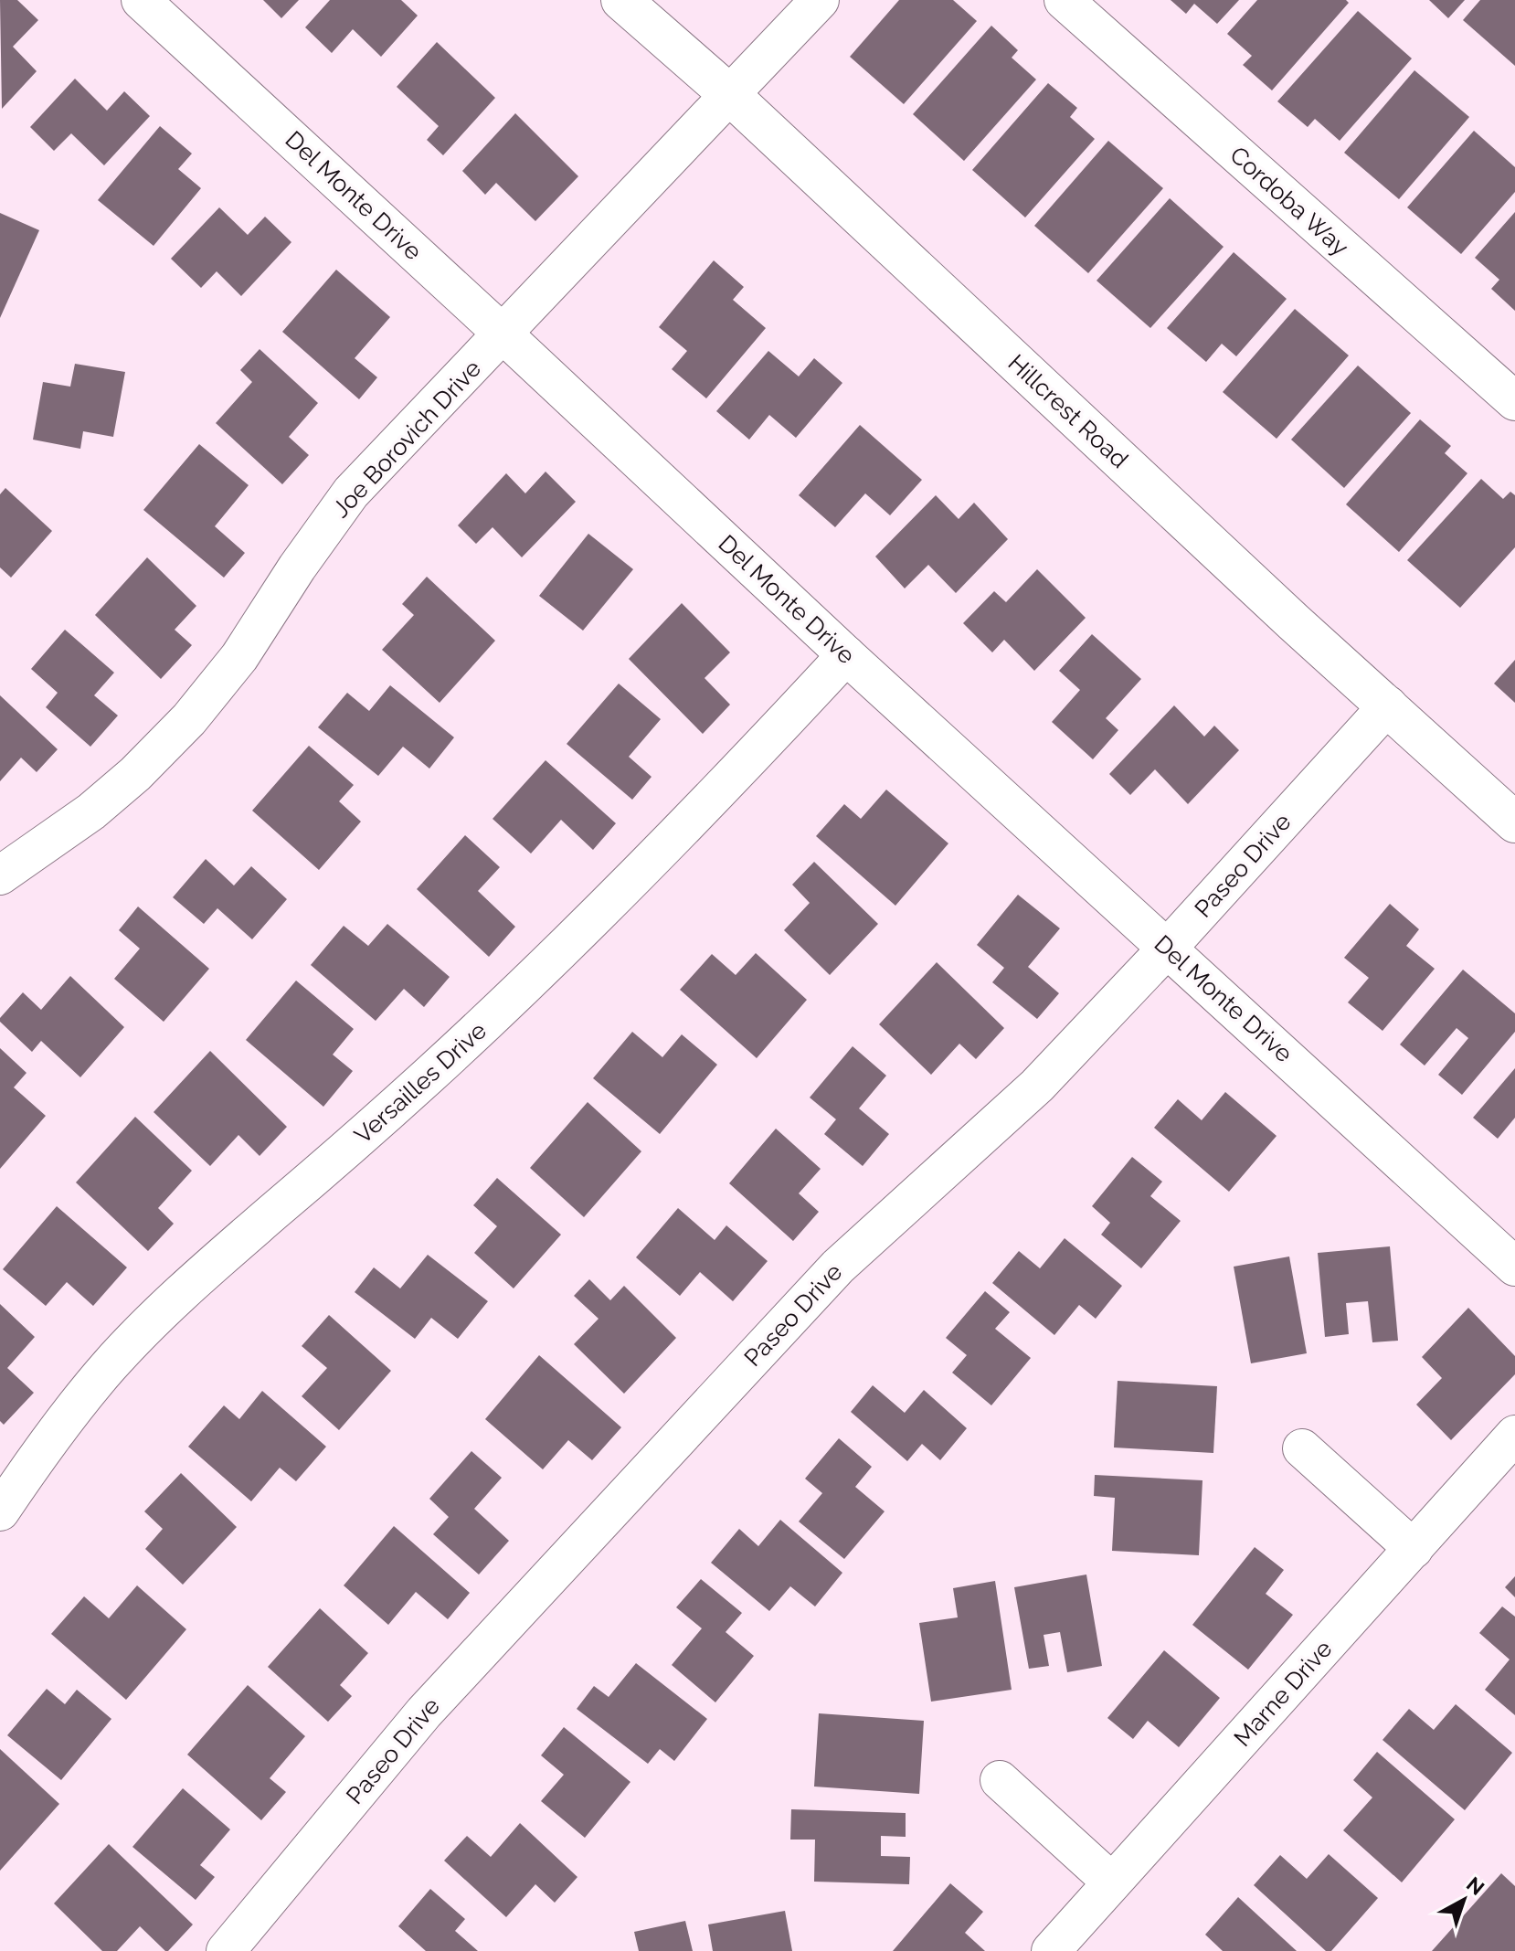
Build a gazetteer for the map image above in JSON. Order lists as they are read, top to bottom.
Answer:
{
  "streets": {
    "street": [
      "Del Monte Drive",
      "Cordoba Way",
      "Hillcrest Road",
      "Joe Borovich Drive",
      "Paseo Drive",
      "Versailles Drive",
      "Marne Drive"
    ]
  },
  "crossings": [
    ["Del Monte Drive", "Joe Borovich Drive"],
    ["Del Monte Drive", "Paseo Drive"],
    ["Del Monte Drive", "Versailles Drive"],
    ["Hillcrest Road", "Joe Borovich Drive"],
    ["Hillcrest Road", "Paseo Drive"]
  ],
  "north": "top right"
}
